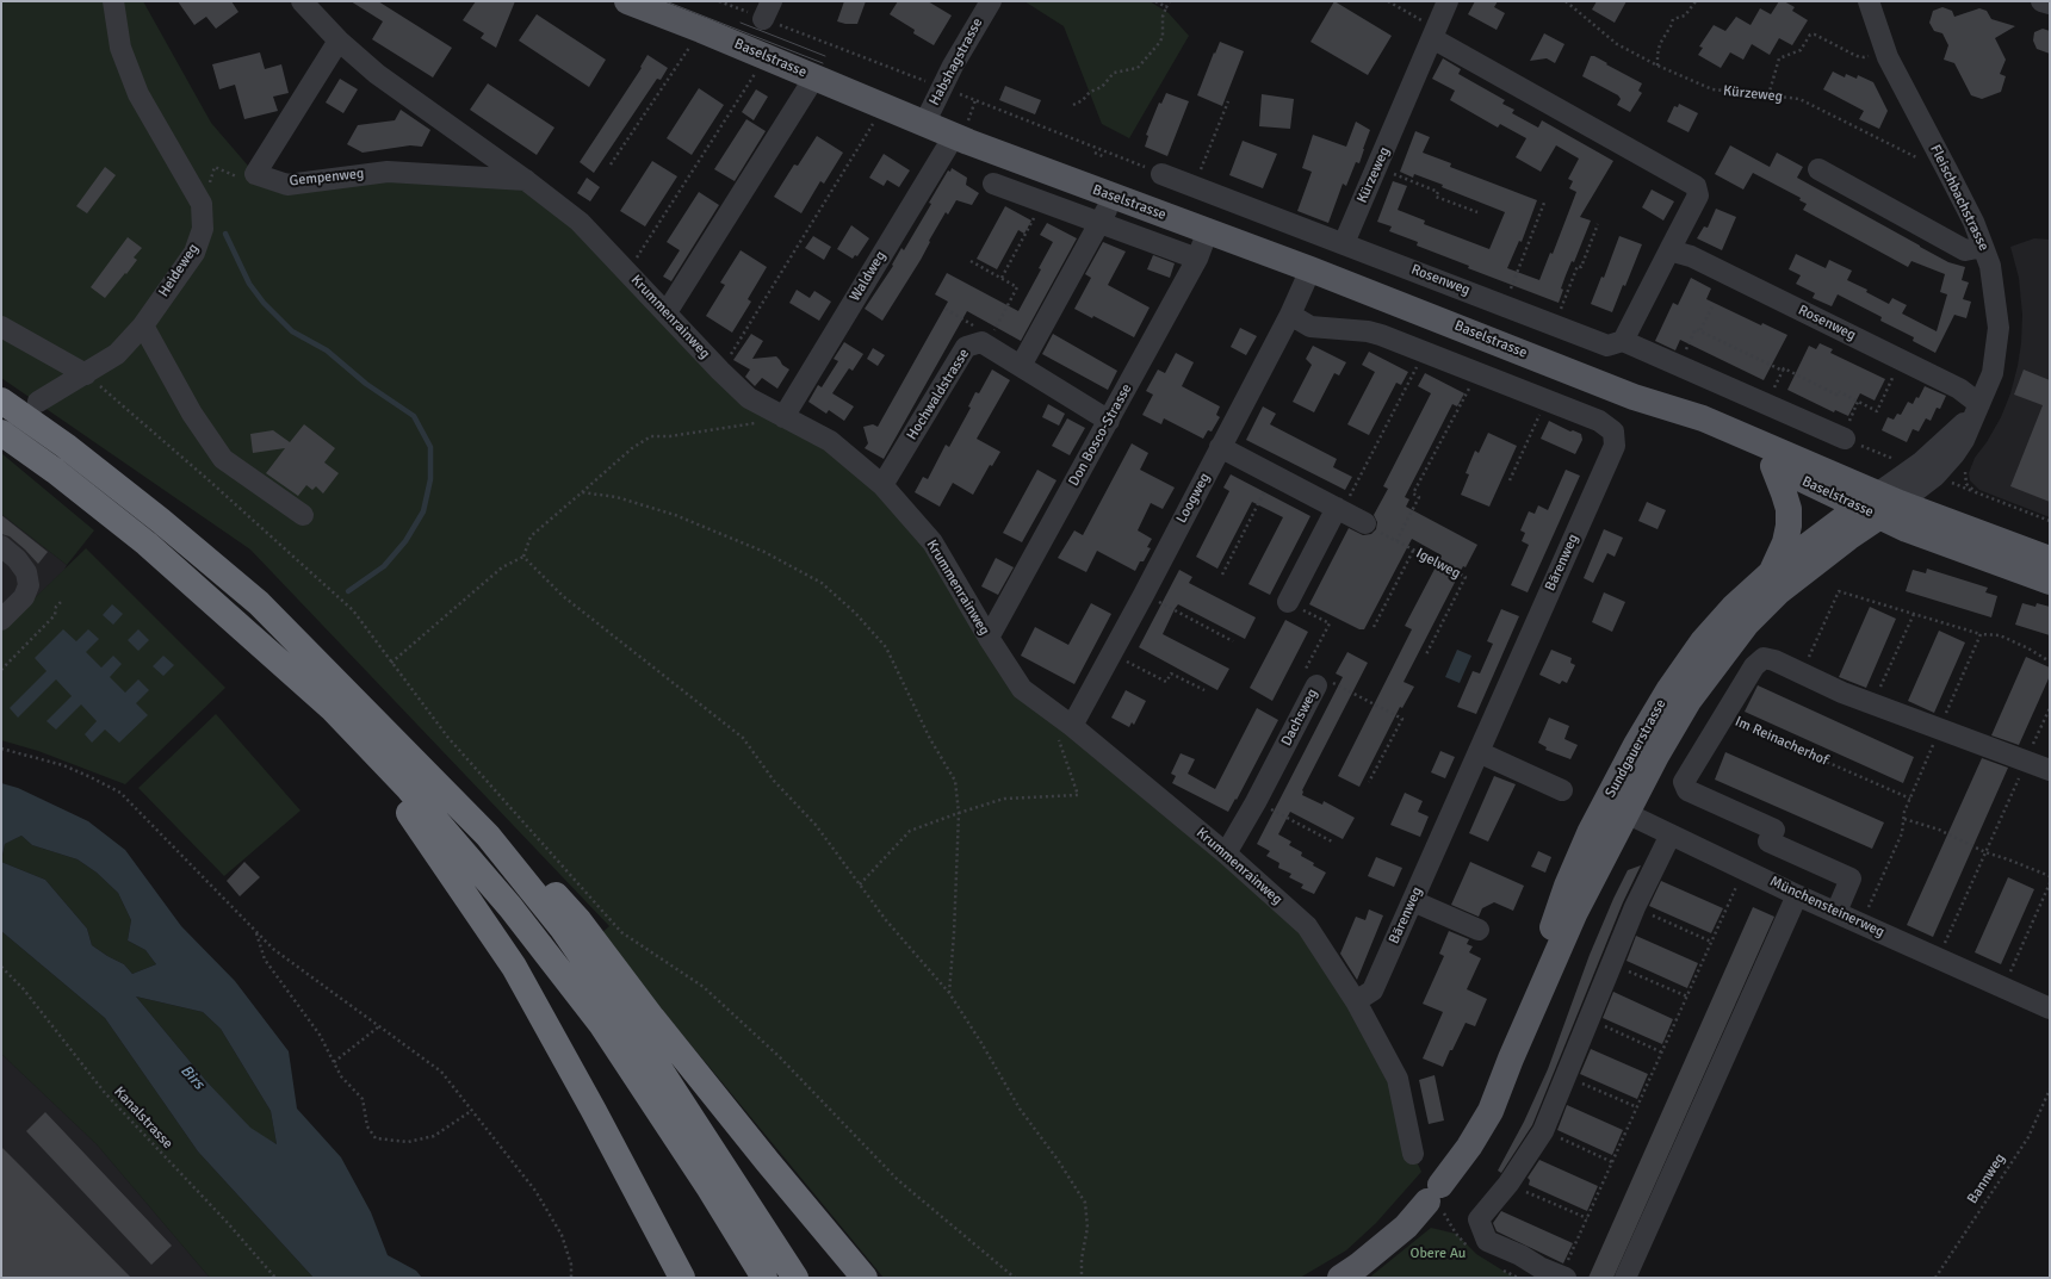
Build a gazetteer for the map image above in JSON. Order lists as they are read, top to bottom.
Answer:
{
  "streets": {
    "main road": ["Baselstrasse", "Sundgauerstrasse"],
    "street": [
      "Habshagstrasse",
      "Kürzeweg",
      "Gempenweg",
      "Fleischbachstrasse",
      "Heideweg",
      "Waldweg",
      "Rosenweg",
      "Krummenrainweg",
      "Hochwaldstrasse",
      "Don Bosco-Strasse",
      "Loogweg",
      "Bärenweg",
      "Dachsweg",
      "Im Reinacherhof",
      "Münchensteinerweg"
    ],
    "path": ["Igelweg", "Kanalstrasse", "Bannweg"]
  },
  "crossings": [
    ["Baselstrasse", "Habshagstrasse"],
    ["Baselstrasse", "Fleischbachstrasse"],
    ["Baselstrasse", "Waldweg"],
    ["Baselstrasse", "Don Bosco-Strasse"],
    ["Baselstrasse", "Loogweg"],
    ["Baselstrasse", "Sundgauerstrasse"],
    ["Kürzeweg", "Fleischbachstrasse"],
    ["Kürzeweg", "Rosenweg"],
    ["Gempenweg", "Krummenrainweg"],
    ["Fleischbachstrasse", "Rosenweg"],
    ["Fleischbachstrasse", "Sundgauerstrasse"],
    ["Waldweg", "Krummenrainweg"],
    ["Krummenrainweg", "Hochwaldstrasse"],
    ["Krummenrainweg", "Don Bosco-Strasse"],
    ["Krummenrainweg", "Loogweg"],
    ["Krummenrainweg", "Bärenweg"],
    ["Krummenrainweg", "Dachsweg"],
    ["Hochwaldstrasse", "Don Bosco-Strasse"],
    ["Loogweg", "Bärenweg"],
    ["Sundgauerstrasse", "Münchensteinerweg"]
  ],
  "water": ["Birs"],
  "parks": ["Obere Au"]
}
